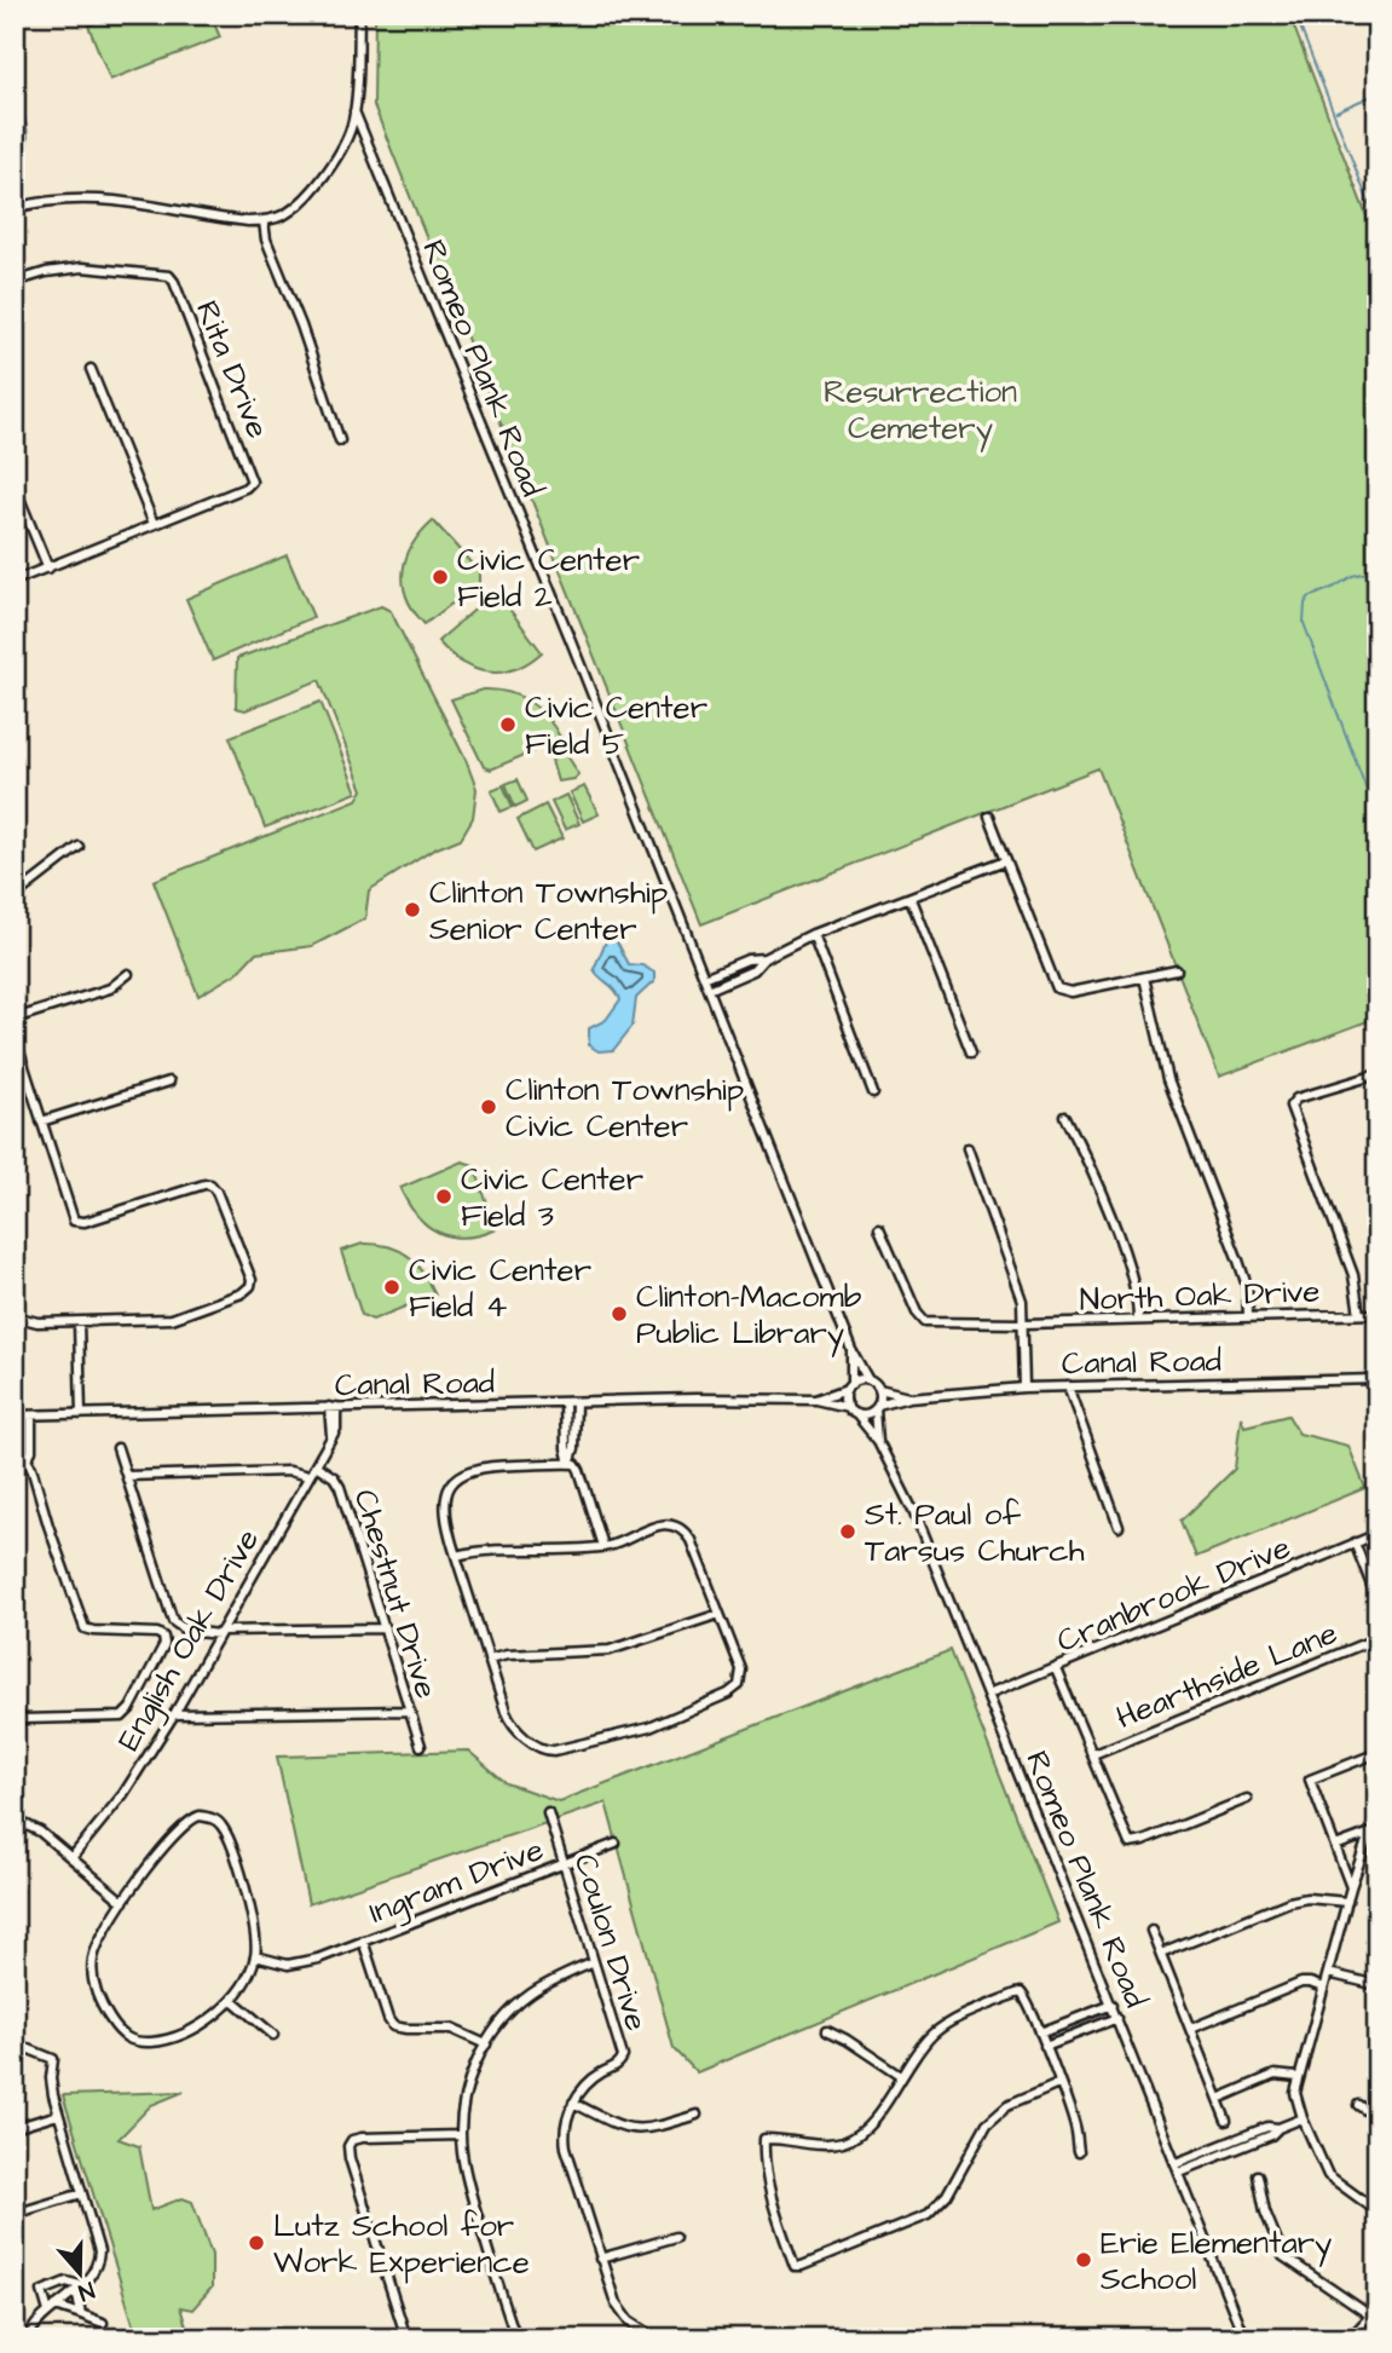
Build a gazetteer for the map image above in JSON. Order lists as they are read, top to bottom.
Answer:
{
  "streets": {
    "street": [
      "Romeo Plank Road",
      "Rita Drive",
      "North Oak Drive",
      "Canal Road",
      "Chestnut Drive",
      "Cranbrook Drive",
      "English Oak Drive",
      "Hearthside Lane",
      "Ingram Drive",
      "Coulon Drive"
    ]
  },
  "crossings": [
    ["Romeo Plank Road", "Canal Road"],
    ["Romeo Plank Road", "Cranbrook Drive"],
    ["Canal Road", "English Oak Drive"],
    ["Chestnut Drive", "English Oak Drive"],
    ["Ingram Drive", "Coulon Drive"]
  ],
  "parks": ["Resurrection Cemetery"],
  "places": [
    "Civic Center Field 2",
    "Civic Center Field 5",
    "Clinton Township Senior Center",
    "Clinton Township Civic Center",
    "Civic Center Field 3",
    "Civic Center Field 4",
    "Clinton-Macomb Public Library",
    "St. Paul of Tarsus Church",
    "Lutz School for Work Experience",
    "Erie Elementary School"
  ],
  "north": "bottom"
}
